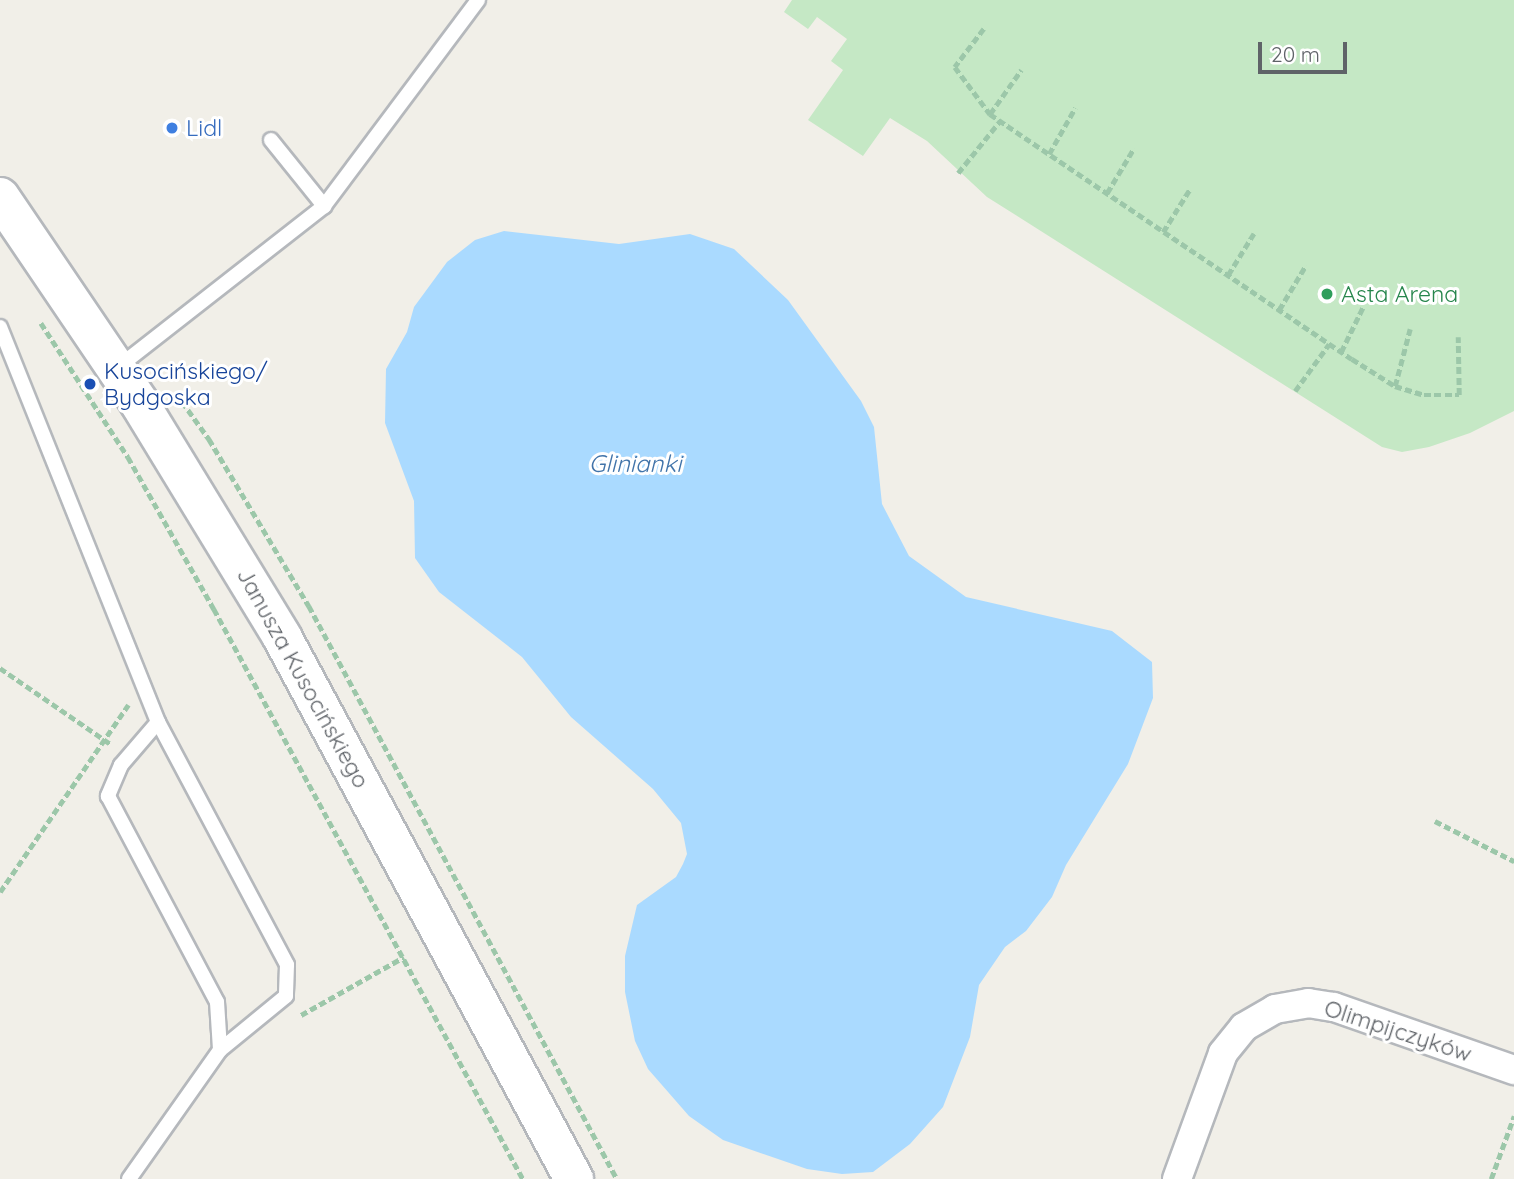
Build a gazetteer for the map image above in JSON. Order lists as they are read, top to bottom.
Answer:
{
  "streets": {
    "street": ["Janusza Kusocińskiego", "Olimpijczyków"]
  },
  "water": ["Glinianki"],
  "places": ["Lidl", "Asta Arena", "Kusocińskiego/ Bydgoska"],
  "scale_bar": "20 m"
}
